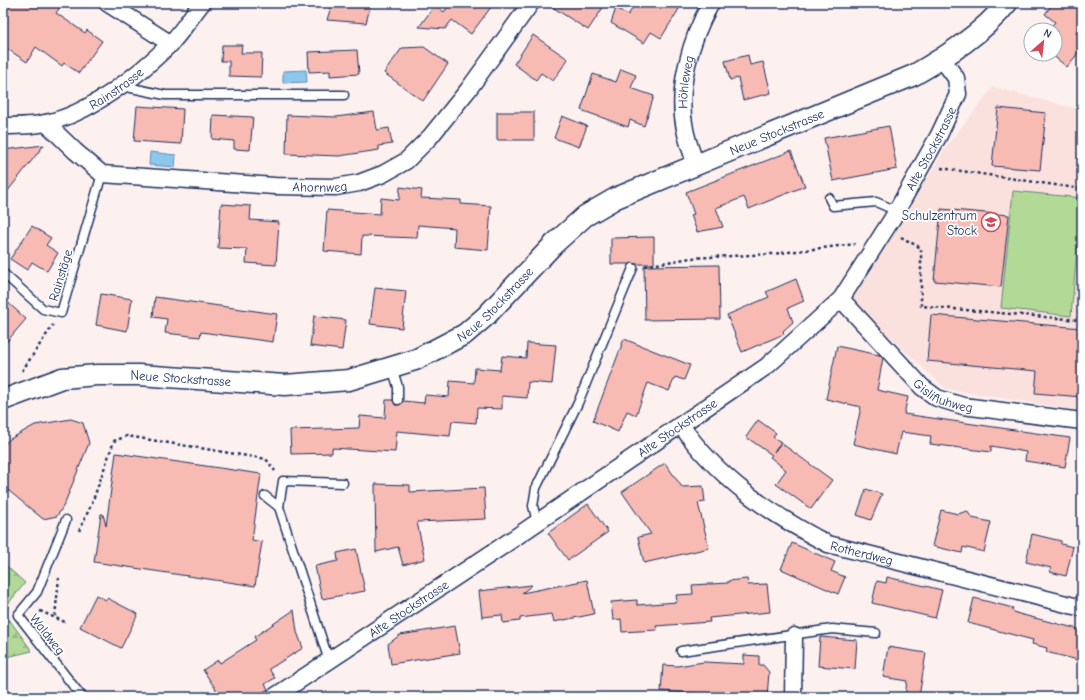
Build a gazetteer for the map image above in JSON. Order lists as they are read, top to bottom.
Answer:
{
  "streets": {
    "street": [
      "Höhleweg",
      "Rainstrasse",
      "Neue Stockstrasse",
      "Alte Stockstrasse",
      "Ahornweg",
      "Gislifluhweg",
      "Rotherdweg"
    ],
    "lane": ["Rainstäge", "Waldweg"]
  },
  "crossings": [
    ["Höhleweg", "Neue Stockstrasse"],
    ["Neue Stockstrasse", "Alte Stockstrasse"],
    ["Alte Stockstrasse", "Gislifluhweg"],
    ["Alte Stockstrasse", "Rotherdweg"],
    ["Ahornweg", "Rainstäge"]
  ],
  "places": {
    "school or university": ["Schulzentrum Stock"]
  },
  "north": "top right"
}
